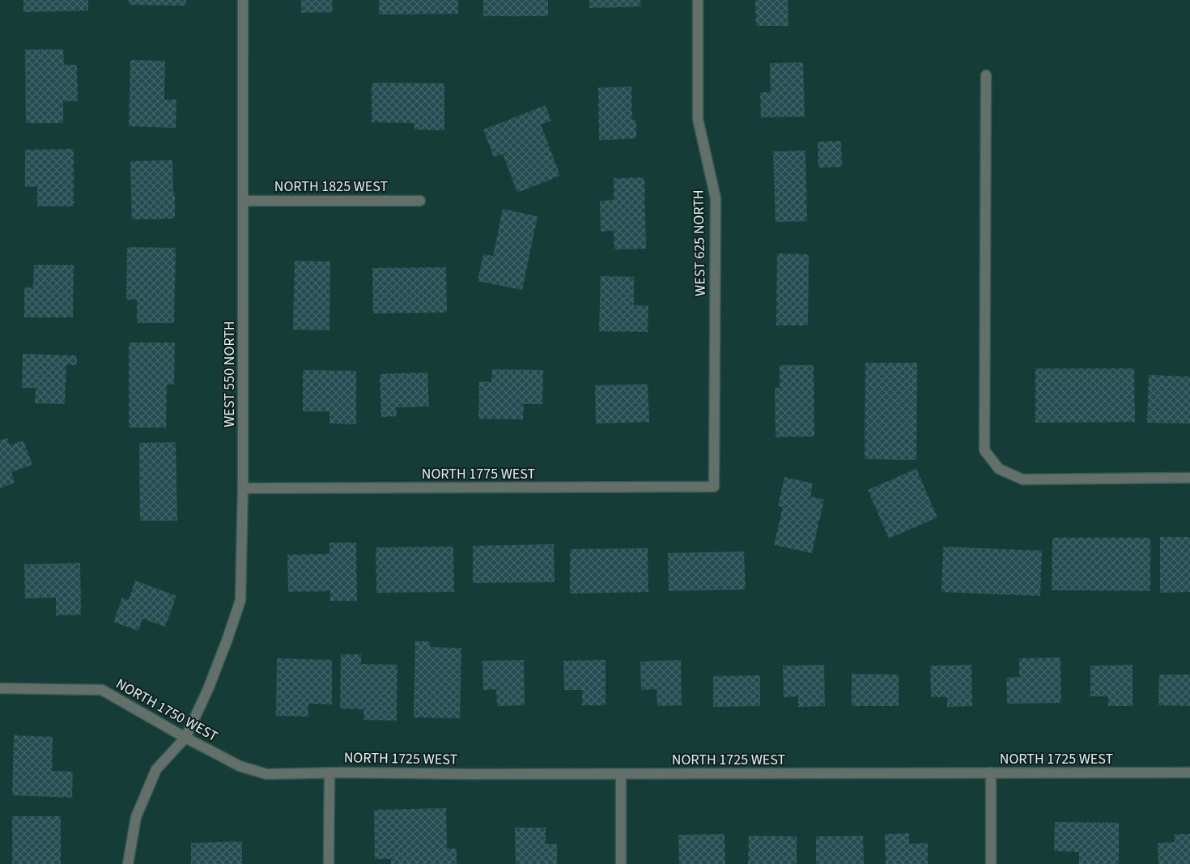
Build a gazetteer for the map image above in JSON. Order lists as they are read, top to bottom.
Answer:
{
  "streets": {
    "street": [
      "NORTH 1825 WEST",
      "WEST 625 NORTH",
      "WEST 550 NORTH",
      "NORTH 1775 WEST",
      "NORTH 1750 WEST",
      "NORTH 1725 WEST"
    ]
  },
  "crossings": [
    ["NORTH 1825 WEST", "WEST 550 NORTH"],
    ["WEST 625 NORTH", "NORTH 1775 WEST"],
    ["WEST 550 NORTH", "NORTH 1775 WEST"],
    ["WEST 550 NORTH", "NORTH 1750 WEST"],
    ["NORTH 1750 WEST", "NORTH 1725 WEST"]
  ]
}
